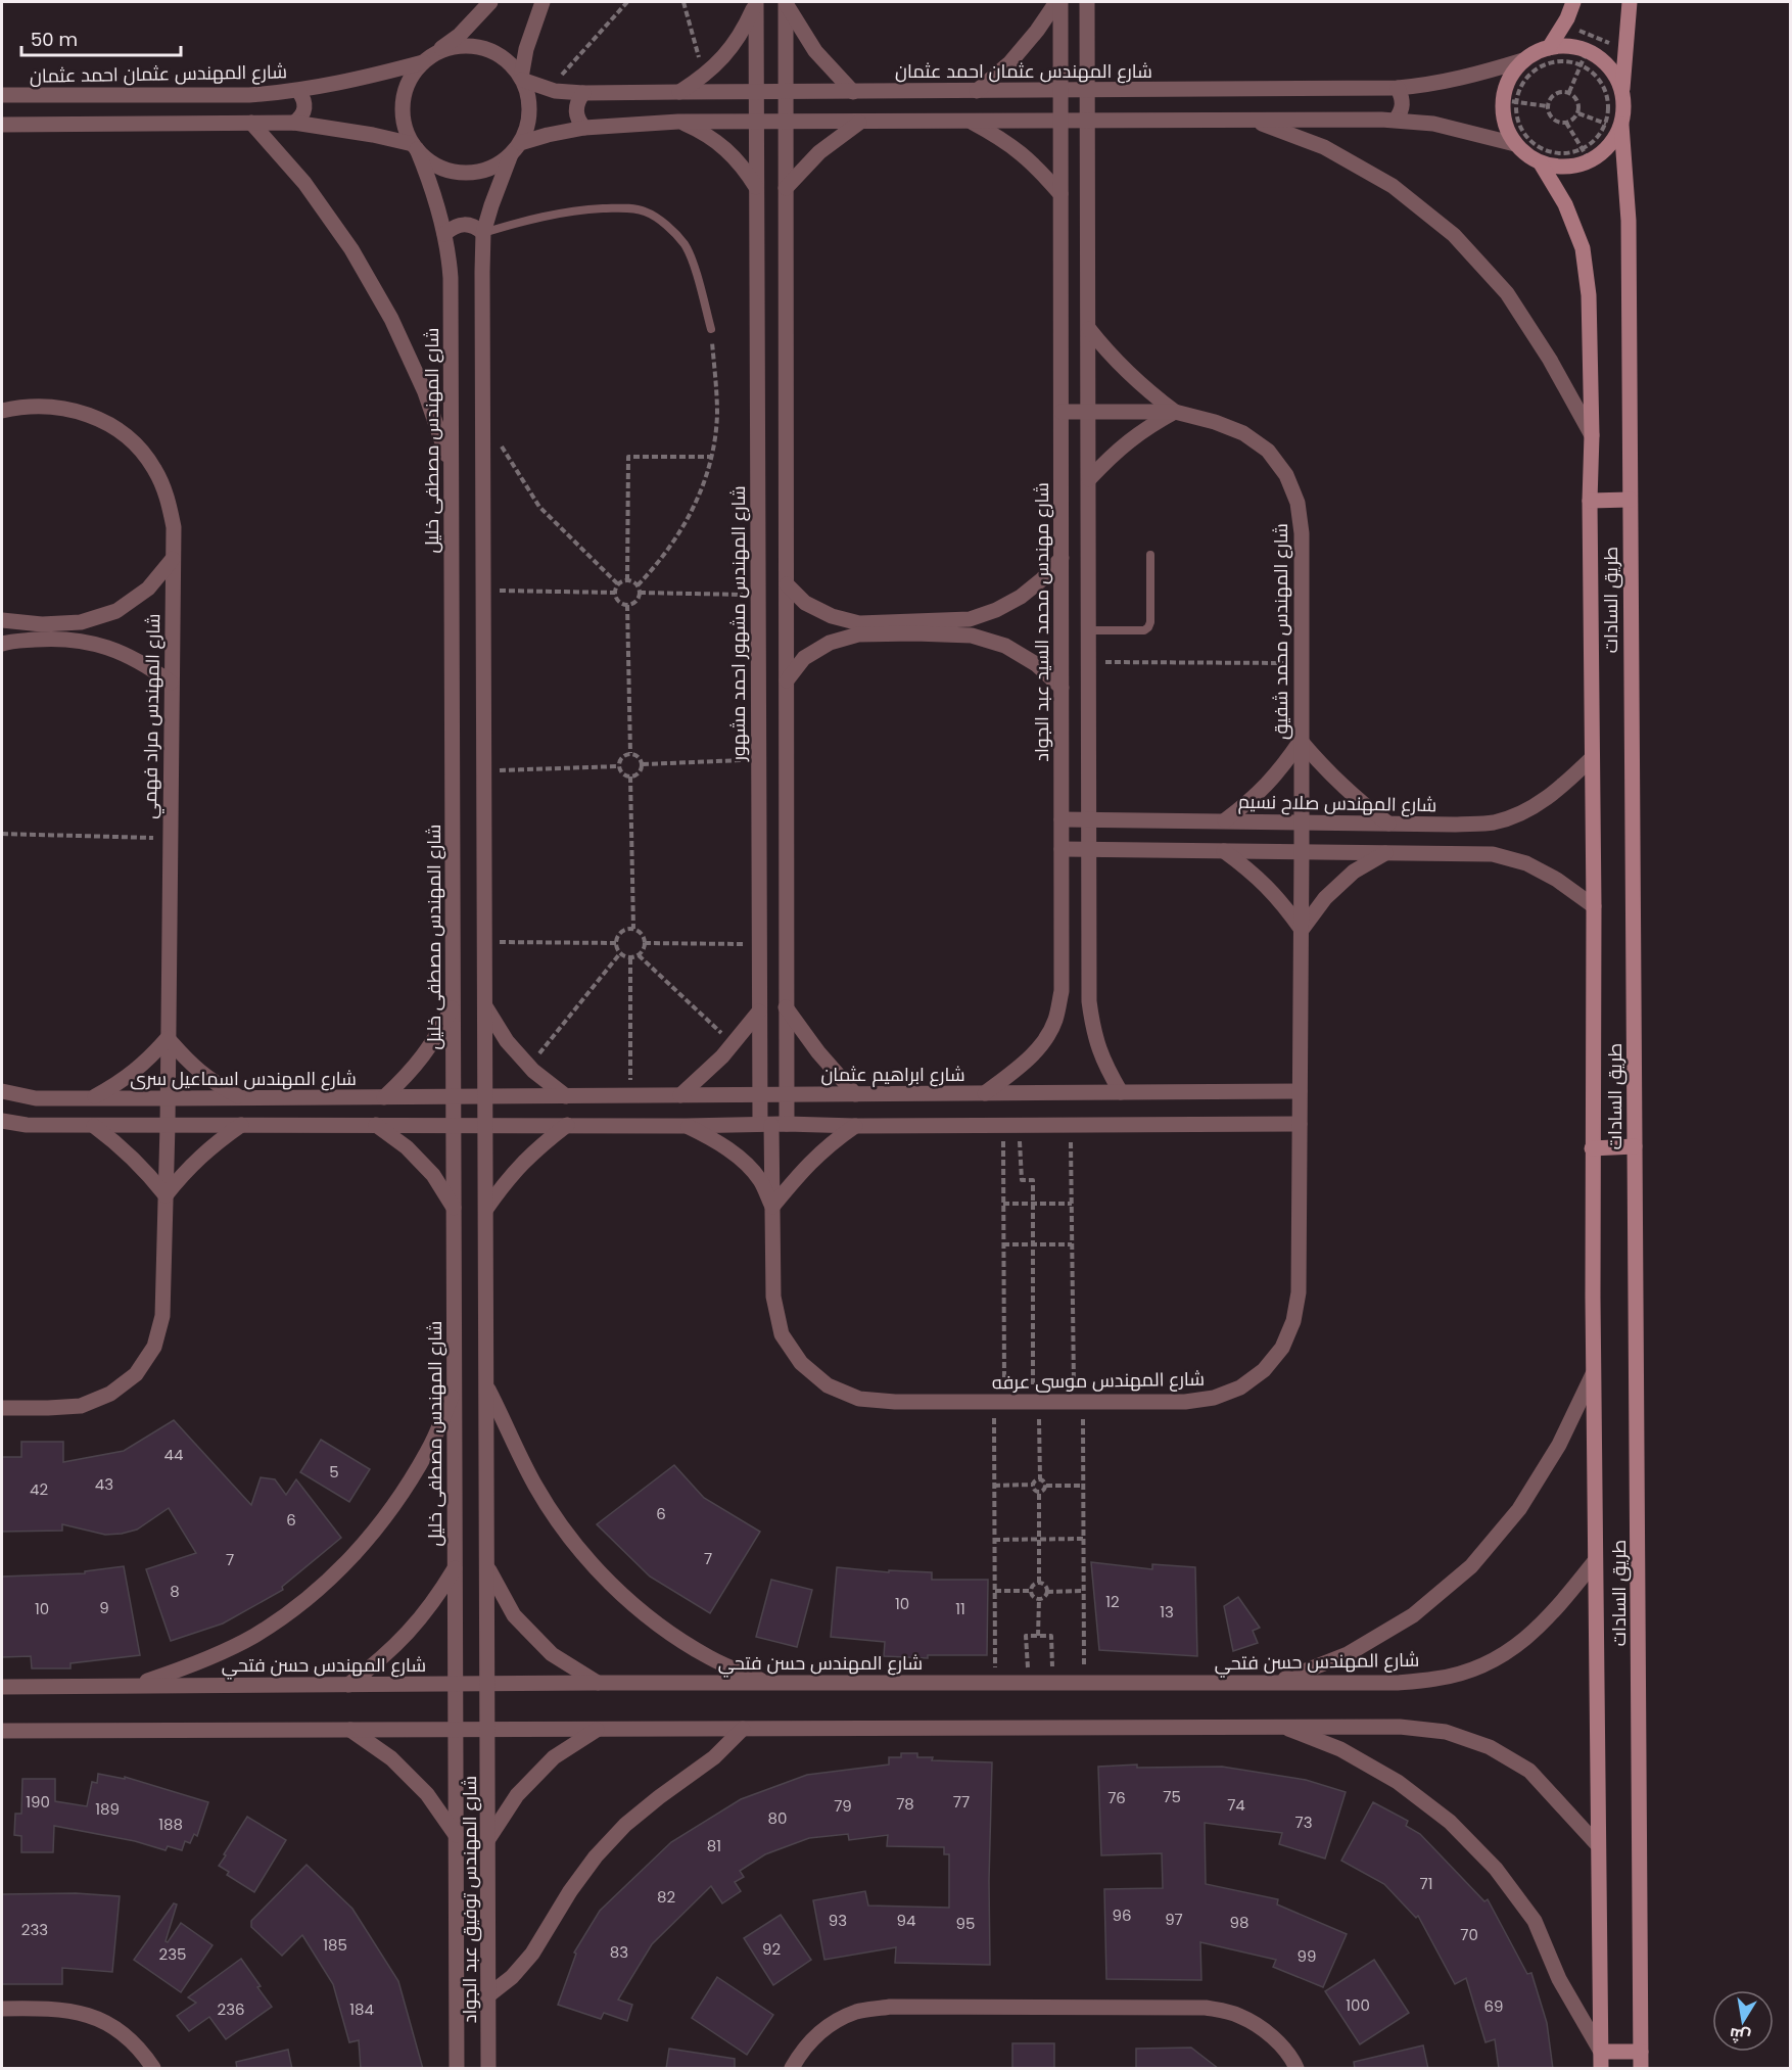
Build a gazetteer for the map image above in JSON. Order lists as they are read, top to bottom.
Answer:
{
  "streets": {
    "main road": ["طريق السادات"],
    "street": [
      "شارع المهندس عثمان احمد عثمان",
      "شارع المهندس مصطفى خليل",
      "شارع مهندس محمد السيد عبد الجواد",
      "شارع المهندس مشهور احمد مشهور",
      "شارع المهندس محمد شفيق",
      "شارع المهندس مراد فهمي",
      "شارع المهندس صلاح نسيم",
      "شارع ابراهيم عثمان",
      "شارع المهندس اسماعيل سرى",
      "شارع المهندس موسى عرفه",
      "شارع المهندس حسن فتحي",
      "شارع المهندس توفيق عبد الجواد"
    ]
  },
  "crossings": [
    ["شارع المهندس عثمان احمد عثمان", "شارع المهندس مصطفى خليل"],
    ["شارع المهندس عثمان احمد عثمان", "شارع مهندس محمد السيد عبد الجواد"],
    ["شارع المهندس عثمان احمد عثمان", "شارع المهندس مشهور احمد مشهور"],
    ["شارع المهندس مصطفى خليل", "شارع المهندس اسماعيل سرى"],
    ["شارع المهندس مصطفى خليل", "شارع المهندس حسن فتحي"],
    ["شارع المهندس مصطفى خليل", "شارع المهندس توفيق عبد الجواد"],
    ["طريق السادات", "شارع المهندس صلاح نسيم"],
    ["طريق السادات", "شارع المهندس حسن فتحي"],
    ["شارع مهندس محمد السيد عبد الجواد", "شارع المهندس محمد شفيق"],
    ["شارع مهندس محمد السيد عبد الجواد", "شارع المهندس صلاح نسيم"],
    ["شارع مهندس محمد السيد عبد الجواد", "شارع ابراهيم عثمان"],
    ["شارع المهندس مشهور احمد مشهور", "شارع ابراهيم عثمان"],
    ["شارع المهندس مشهور احمد مشهور", "شارع المهندس موسى عرفه"],
    ["شارع المهندس محمد شفيق", "شارع المهندس صلاح نسيم"],
    ["شارع المهندس محمد شفيق", "شارع المهندس موسى عرفه"],
    ["شارع المهندس مراد فهمي", "شارع المهندس اسماعيل سرى"],
    ["شارع ابراهيم عثمان", "شارع المهندس اسماعيل سرى"],
    ["شارع ابراهيم عثمان", "شارع المهندس موسى عرفه"]
  ],
  "house_numbers": [
    "44",
    "5",
    "43",
    "42",
    "6",
    "6",
    "7",
    "7",
    "8",
    "12",
    "10",
    "9",
    "10",
    "11",
    "13",
    "75",
    "76",
    "190",
    "77",
    "78",
    "74",
    "79",
    "189",
    "80",
    "73",
    "188",
    "81",
    "71",
    "82",
    "96",
    "97",
    "93",
    "94",
    "98",
    "95",
    "233",
    "70",
    "185",
    "92",
    "83",
    "235",
    "99",
    "100",
    "69",
    "236",
    "184"
  ],
  "scale_bar": "50 m",
  "north": "bottom"
}
